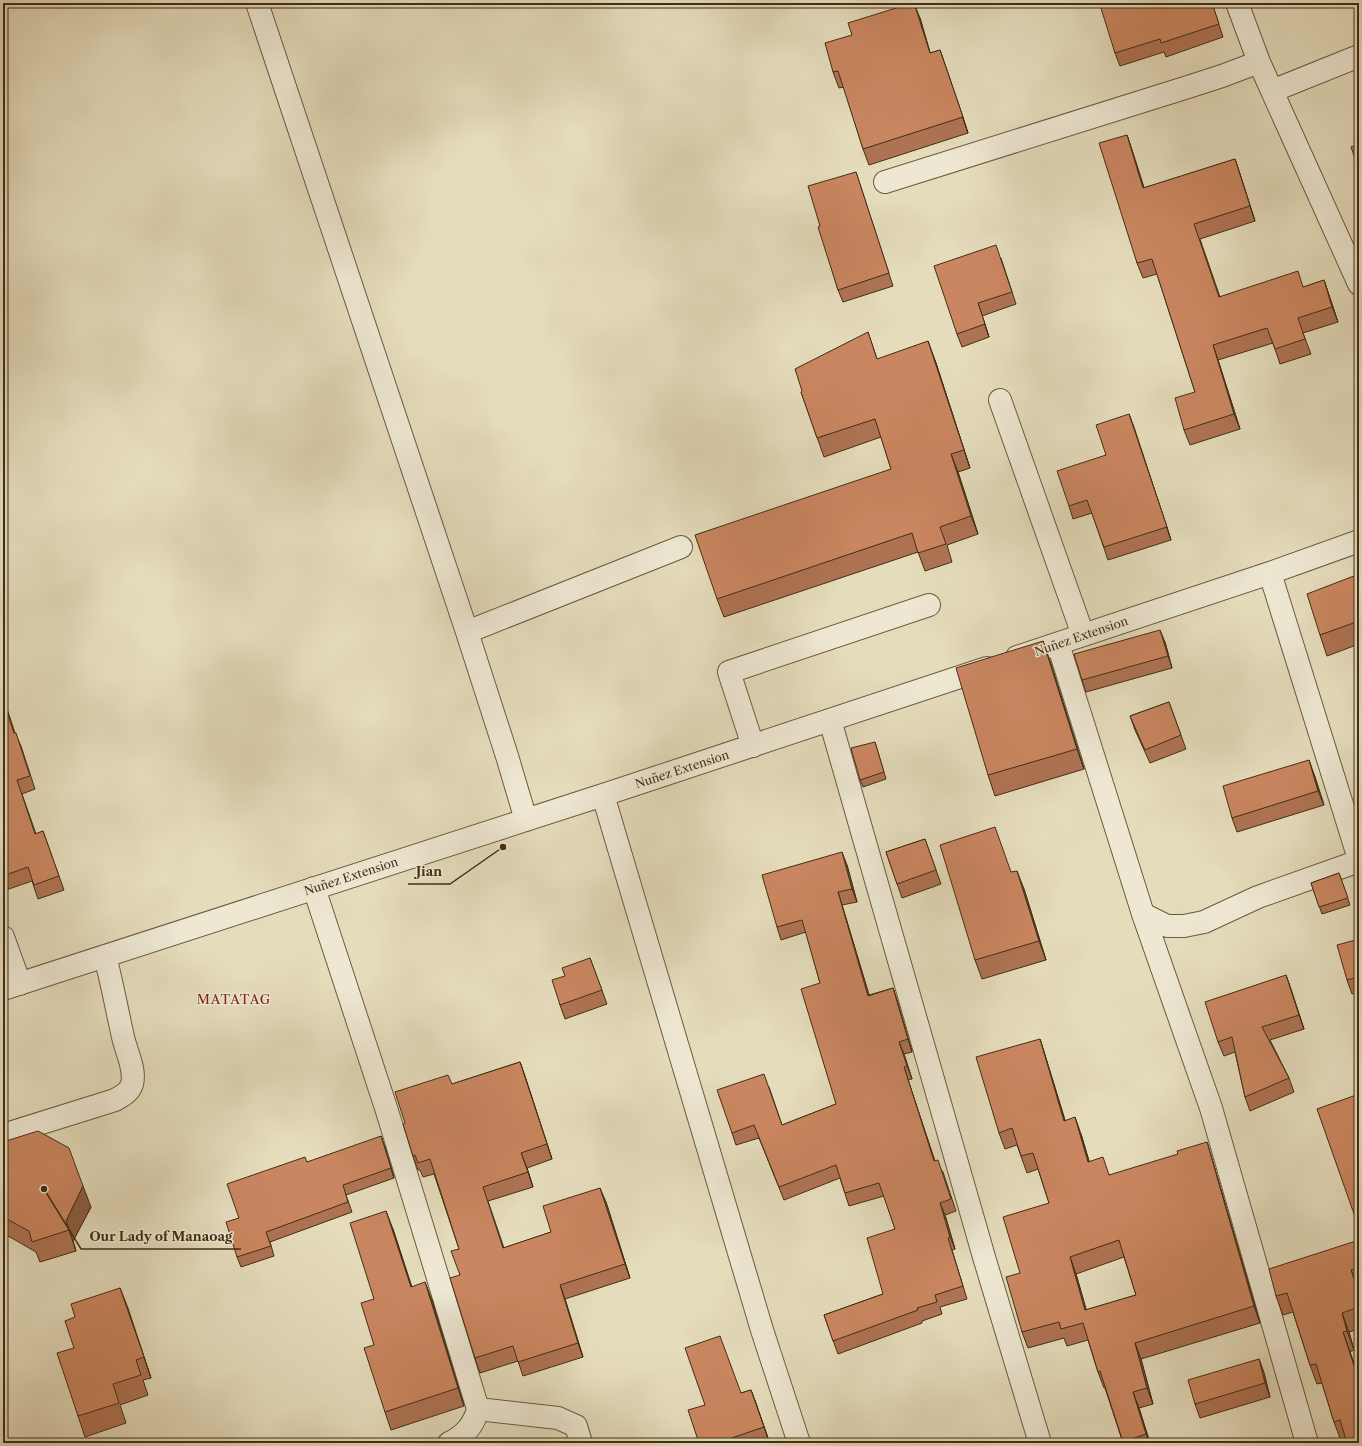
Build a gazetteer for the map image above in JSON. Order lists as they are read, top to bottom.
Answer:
{
  "streets": {
    "street": ["Nuñez Extension"]
  },
  "districts": ["MATATAG"],
  "places": ["Jian", "Our Lady of Manaoag"]
}
